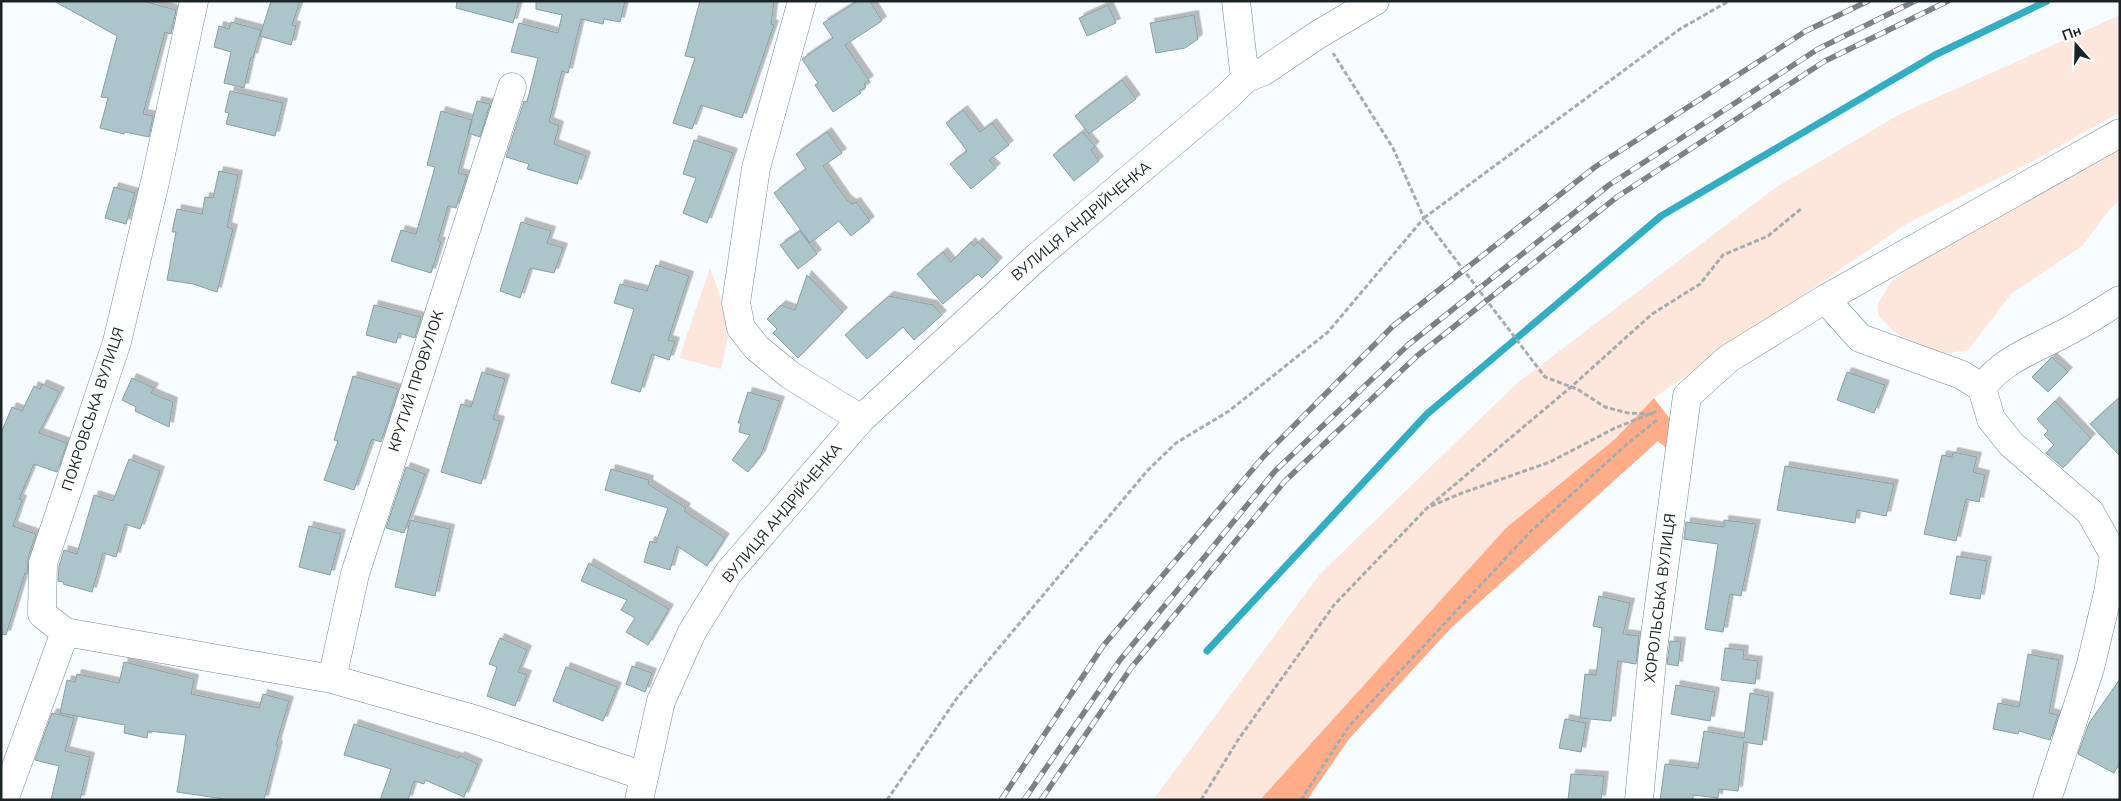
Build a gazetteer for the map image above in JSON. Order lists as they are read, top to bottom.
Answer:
{
  "streets": {
    "street": [
      "ВУЛИЦЯ АНДРІЙЧЕНКА",
      "КРУТИЙ ПРОВУЛОК",
      "ПОКРОВСЬКА ВУЛИЦЯ",
      "ХОРОЛЬСЬКА ВУЛИЦЯ"
    ]
  },
  "north": "top"
}
